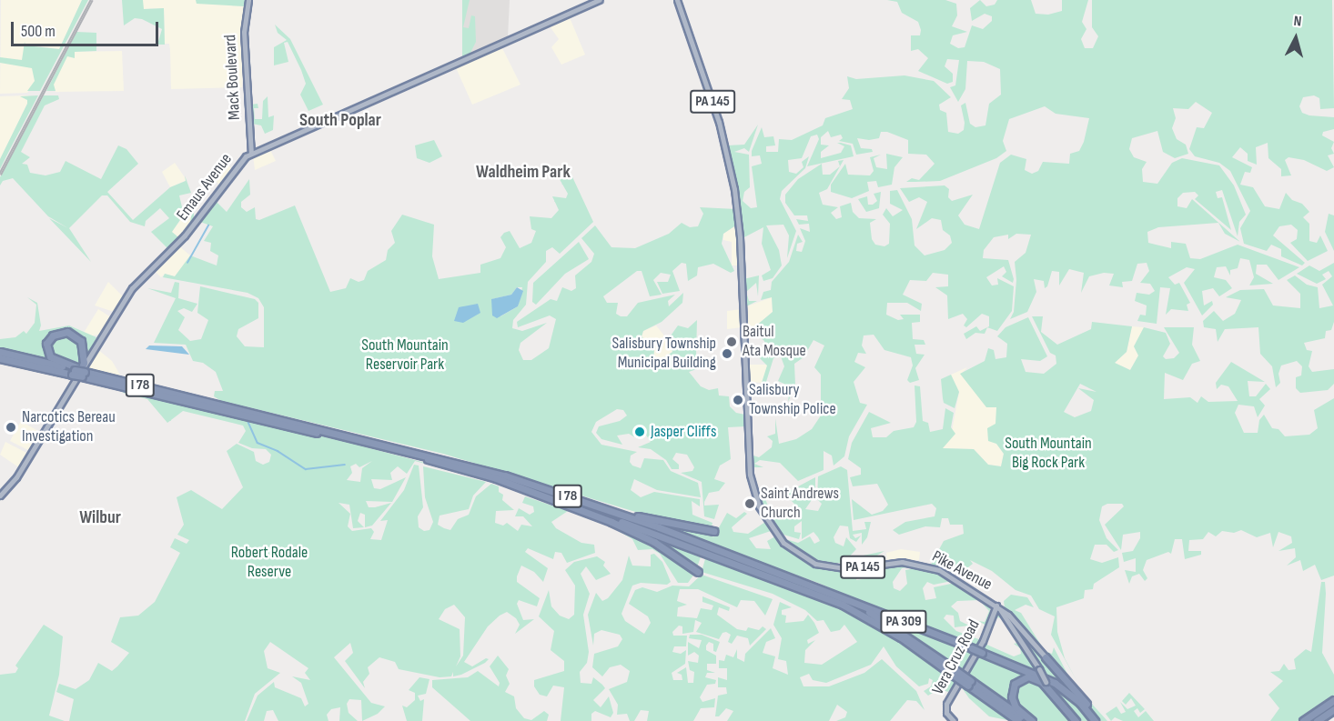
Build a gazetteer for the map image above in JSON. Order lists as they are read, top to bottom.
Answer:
{
  "streets": {
    "highway": ["I 78", "PA 309"],
    "main road": [
      "Mack Boulevard",
      "PA 145",
      "Emaus Avenue",
      "Pike Avenue",
      "Vera Cruz Road"
    ]
  },
  "crossings": [
    ["Mack Boulevard", "Emaus Avenue"],
    ["PA 145", "Pike Avenue"],
    ["PA 145", "PA 309"],
    ["Emaus Avenue", "I 78"],
    ["I 78", "PA 309"],
    ["Pike Avenue", "Vera Cruz Road"]
  ],
  "districts": ["South Poplar", "Waldheim Park", "Wilbur"],
  "parks": ["South Mountain Reservoir Park", "South Mountain Big Rock Park", "Robert Rodale Reserve"],
  "places": [
    "Baitul Ata Mosque",
    "Salisbury Township Municipal Building",
    "Salisbury Township Police",
    "Narcotics Bereau Investigation",
    "Jasper Cliffs",
    "Saint Andrews Church"
  ],
  "scale_bar": "500 m",
  "north": "top"
}
